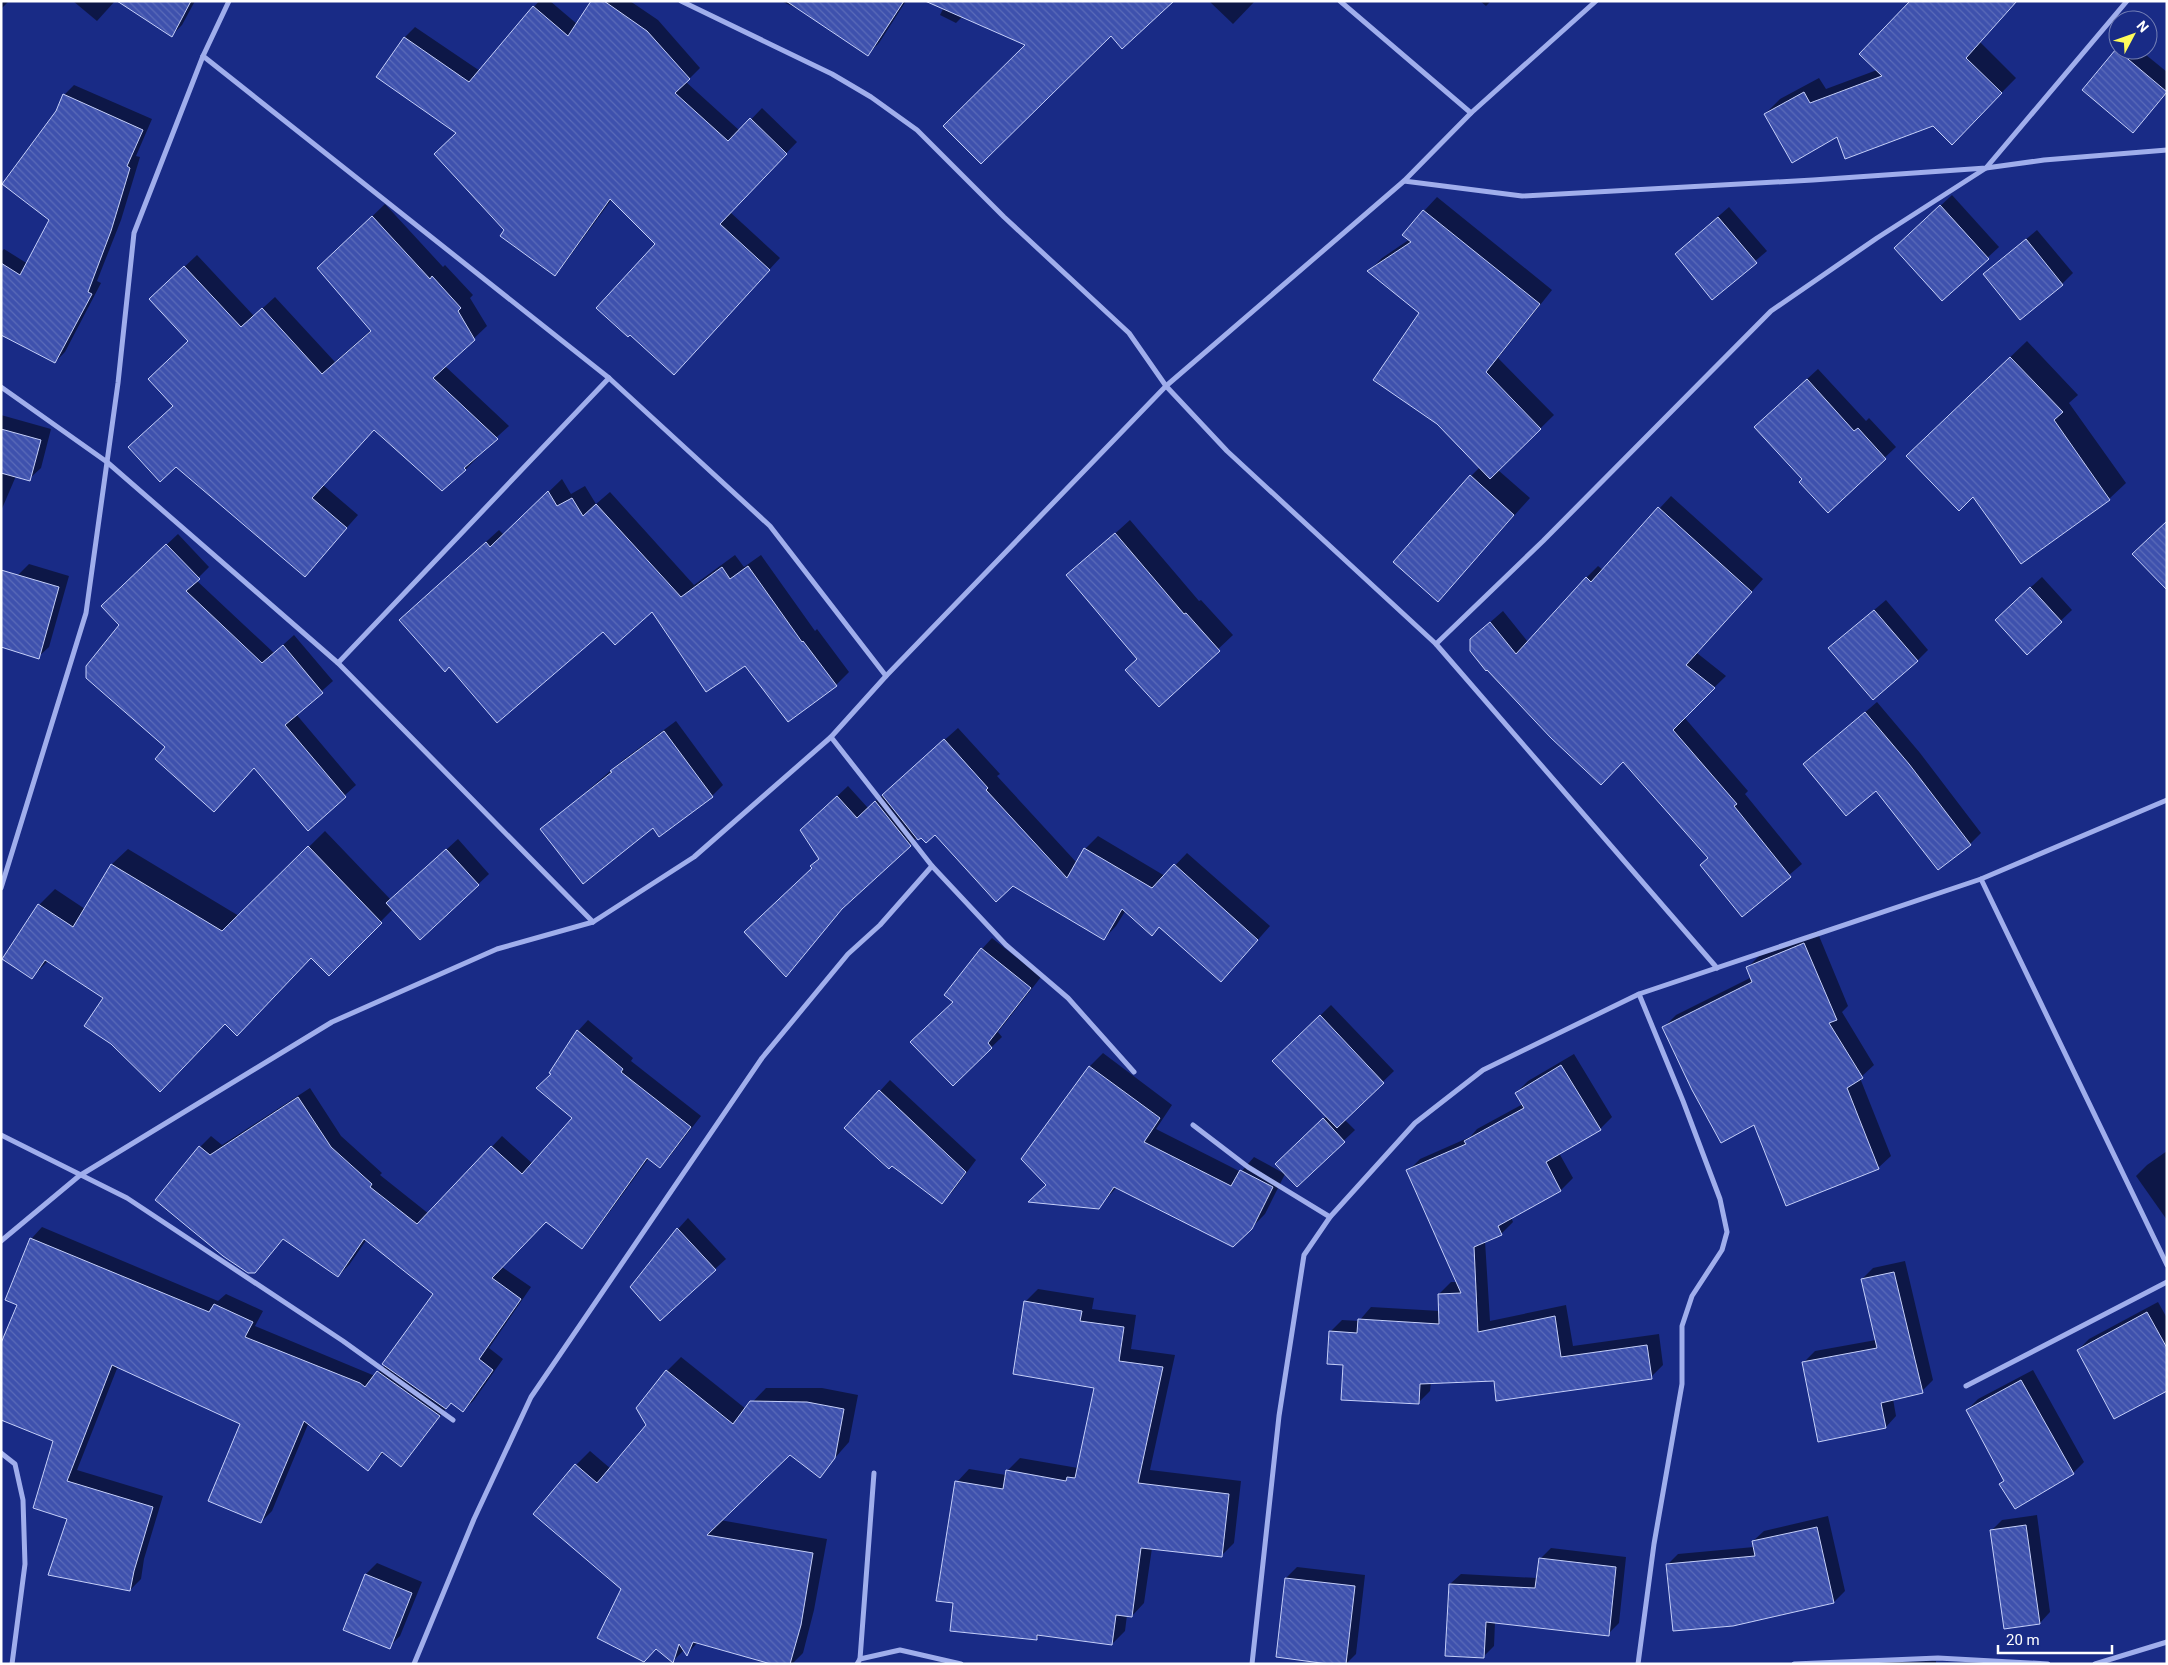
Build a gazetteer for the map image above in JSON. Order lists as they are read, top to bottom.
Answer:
{
  "scale_bar": "20 m",
  "north": "top right"
}
